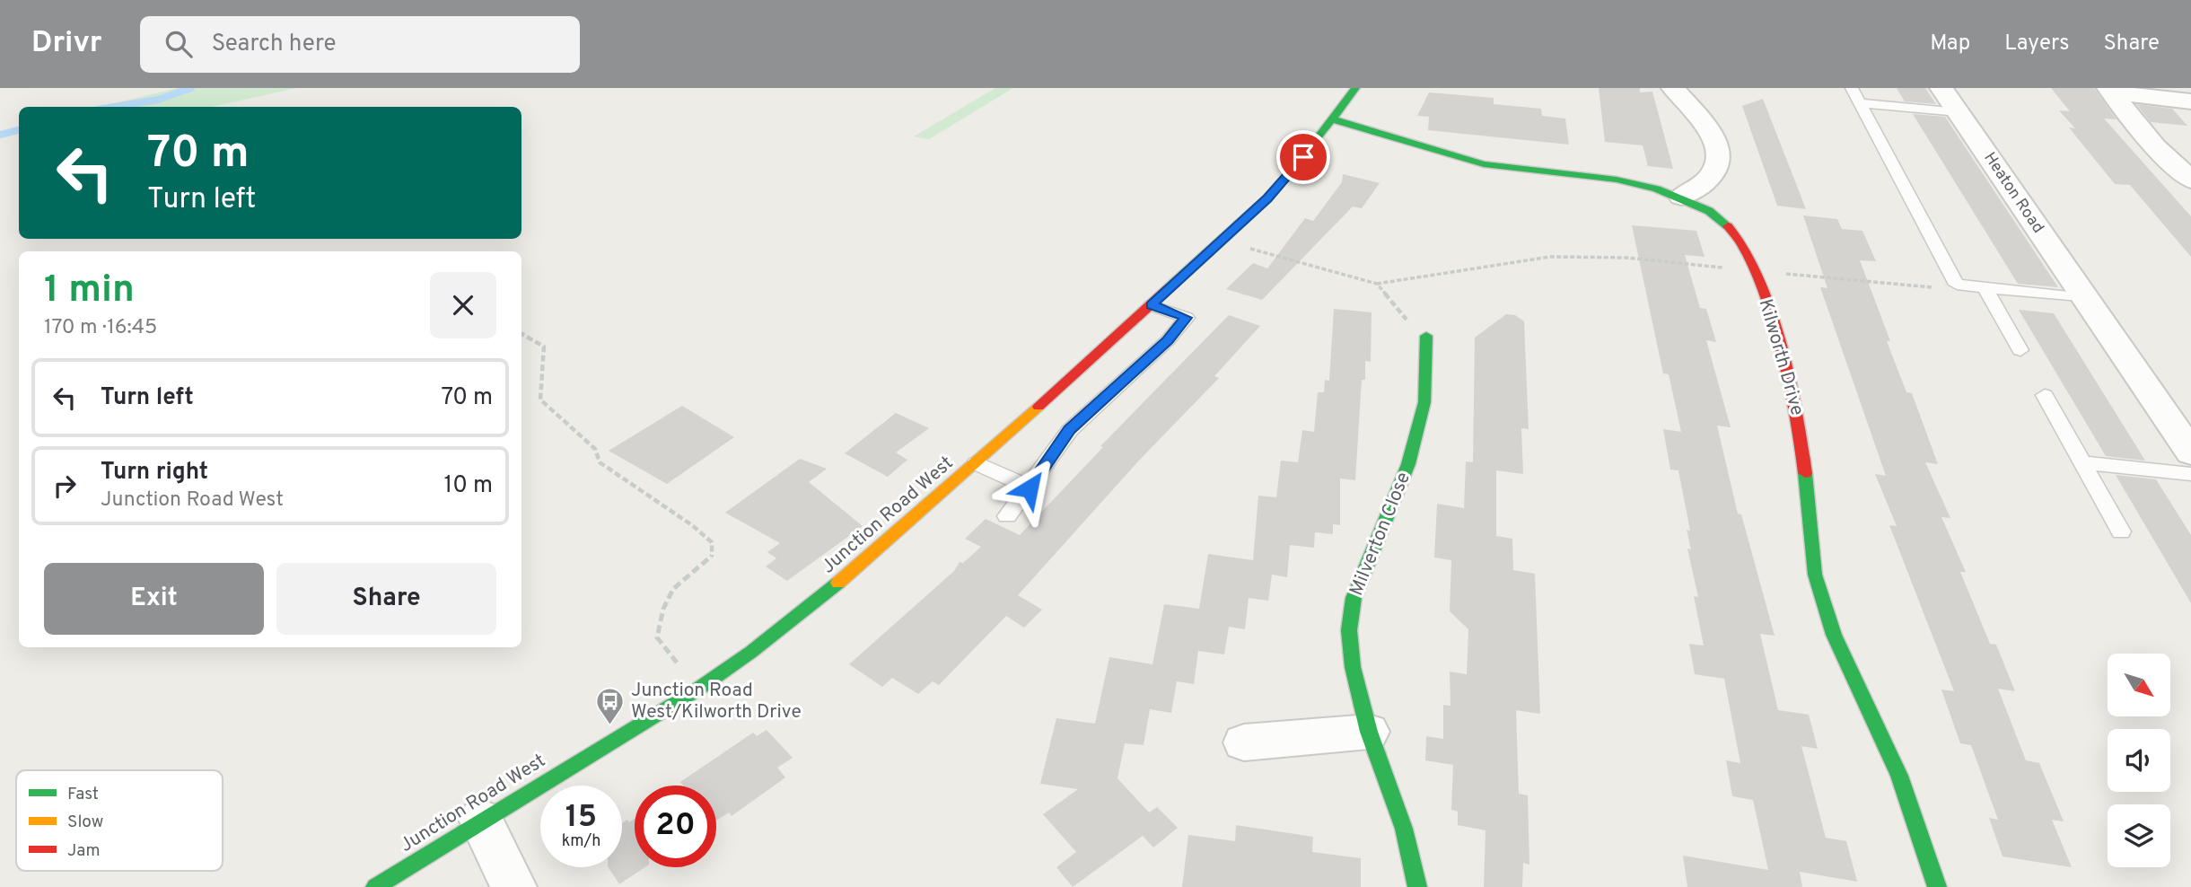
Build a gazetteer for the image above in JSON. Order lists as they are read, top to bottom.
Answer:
{
  "streets": {
    "street": [
      "Heaton Road",
      "Kilworth Drive",
      "Junction Road West",
      "Milverton Close"
    ]
  },
  "crossings": [
    ["Kilworth Drive", "Junction Road West"]
  ],
  "places": {
    "bus stop": ["Junction Road West/Kilworth Drive"]
  },
  "legend": ["Fast", "Slow", "Jam"],
  "north": "bottom right",
  "page": {
    "header": "Drivr",
    "search": "Search here",
    "nav": ["Map", "Layers", "Share"],
    "turn": ["70 m", "Turn left"],
    "heading": ["1 min", "170 m · 16:45"],
    "list": [
      {
        "name": "Turn left",
        "value": "70 m"
      },
      {
        "name": "Turn right",
        "note": "Junction Road West",
        "value": "10 m"
      }
    ],
    "buttons": ["Exit", "Share"],
    "speed": "15 km/h",
    "limit": "20"
  }
}
